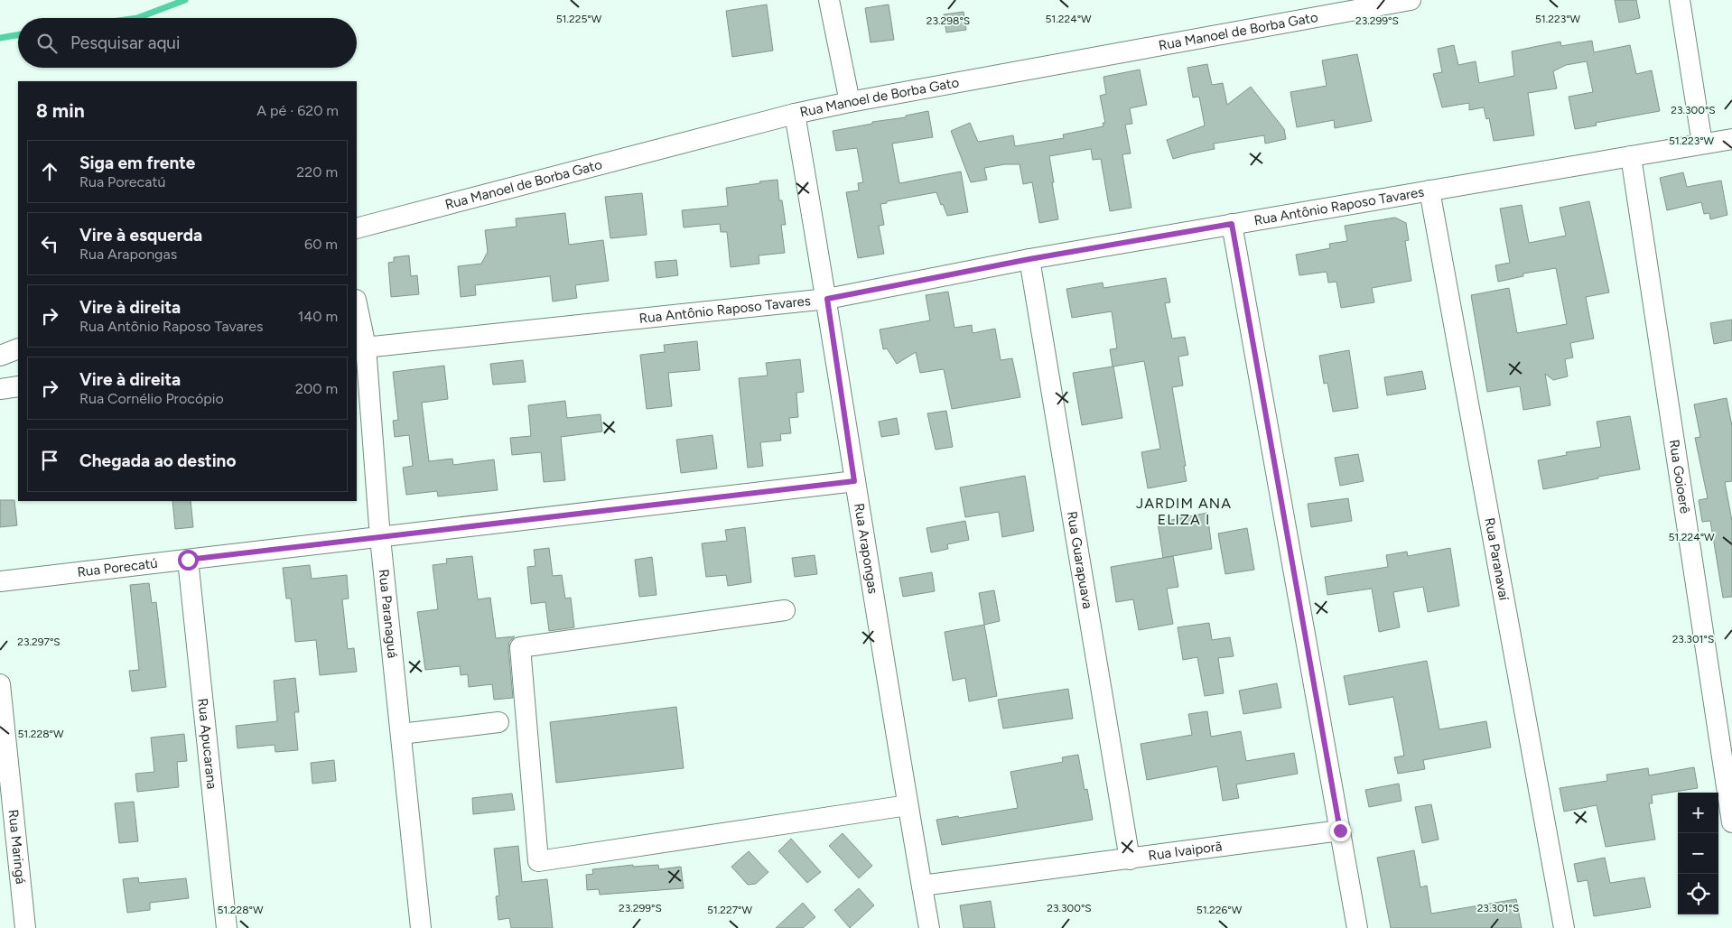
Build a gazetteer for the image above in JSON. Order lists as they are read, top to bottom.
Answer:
{
  "streets": {
    "street": [
      "Rua Manoel de Borba Gato",
      "Rua Antônio Raposo Tavares",
      "Rua Goioerê",
      "Rua Arapongas",
      "Rua Guarapuava",
      "Rua Paranavaí",
      "Rua Porecatú",
      "Rua Paranaguá",
      "Rua Apucarana",
      "Rua Maringá",
      "Rua Ivaiporã"
    ]
  },
  "crossings": [
    ["Rua Manoel de Borba Gato", "Rua Arapongas"],
    ["Rua Antônio Raposo Tavares", "Rua Goioerê"],
    ["Rua Antônio Raposo Tavares", "Rua Arapongas"],
    ["Rua Antônio Raposo Tavares", "Rua Guarapuava"],
    ["Rua Antônio Raposo Tavares", "Rua Paranavaí"],
    ["Rua Antônio Raposo Tavares", "Rua Paranaguá"],
    ["Rua Arapongas", "Rua Porecatú"],
    ["Rua Arapongas", "Rua Ivaiporã"],
    ["Rua Guarapuava", "Rua Ivaiporã"],
    ["Rua Porecatú", "Rua Paranaguá"],
    ["Rua Porecatú", "Rua Apucarana"]
  ],
  "districts": ["JARDIM ANA ELIZA I"],
  "page": {
    "search": "Pesquisar aqui",
    "heading": ["8 min", "A pé · 620 m"],
    "list": [
      ["Siga em frente", "Rua Porecatú", "220 m"],
      ["Vire à esquerda", "Rua Arapongas", "60 m"],
      ["Vire à direita", "Rua Antônio Raposo Tavares", "140 m"],
      ["Vire à direita", "Rua Cornélio Procópio", "200 m"],
      "Chegada ao destino"
    ],
    "map_buttons": ["+", "−"]
  },
  "coordinates": [
    "51.225°W",
    "51.224°W",
    "51.223°W",
    "23.298°S",
    "23.299°S",
    "23.300°S",
    "23.301°S",
    "23.297°S",
    "51.228°W",
    "51.227°W",
    "51.226°W"
  ]
}
